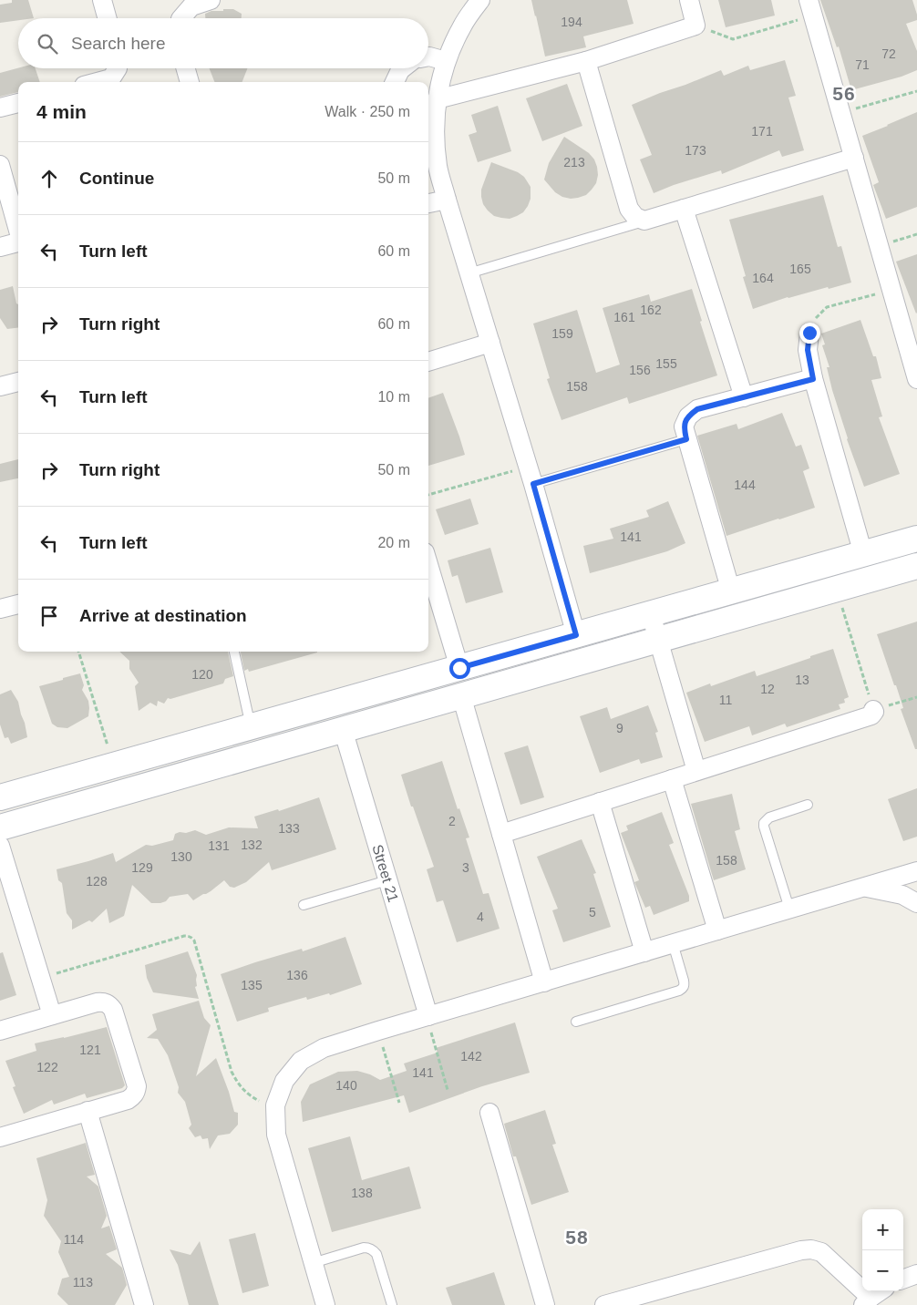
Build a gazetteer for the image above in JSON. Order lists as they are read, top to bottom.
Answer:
{
  "streets": {
    "street": ["Street 21"]
  },
  "districts": ["56", "58"],
  "house_numbers": [
    "194",
    "72",
    "71",
    "171",
    "173",
    "213",
    "165",
    "164",
    "162",
    "161",
    "159",
    "155",
    "156",
    "158",
    "144",
    "141",
    "120",
    "13",
    "12",
    "11",
    "9",
    "2",
    "133",
    "132",
    "131",
    "130",
    "158",
    "129",
    "3",
    "128",
    "5",
    "4",
    "136",
    "135",
    "121",
    "142",
    "122",
    "141",
    "140",
    "138",
    "114",
    "113"
  ],
  "page": {
    "search": "Search here",
    "heading": ["4 min", "Walk · 250 m"],
    "list": [
      ["Continue", "50 m"],
      ["Turn left", "60 m"],
      ["Turn right", "60 m"],
      ["Turn left", "10 m"],
      ["Turn right", "50 m"],
      ["Turn left", "20 m"],
      "Arrive at destination"
    ],
    "map_buttons": ["+", "−"]
  }
}
